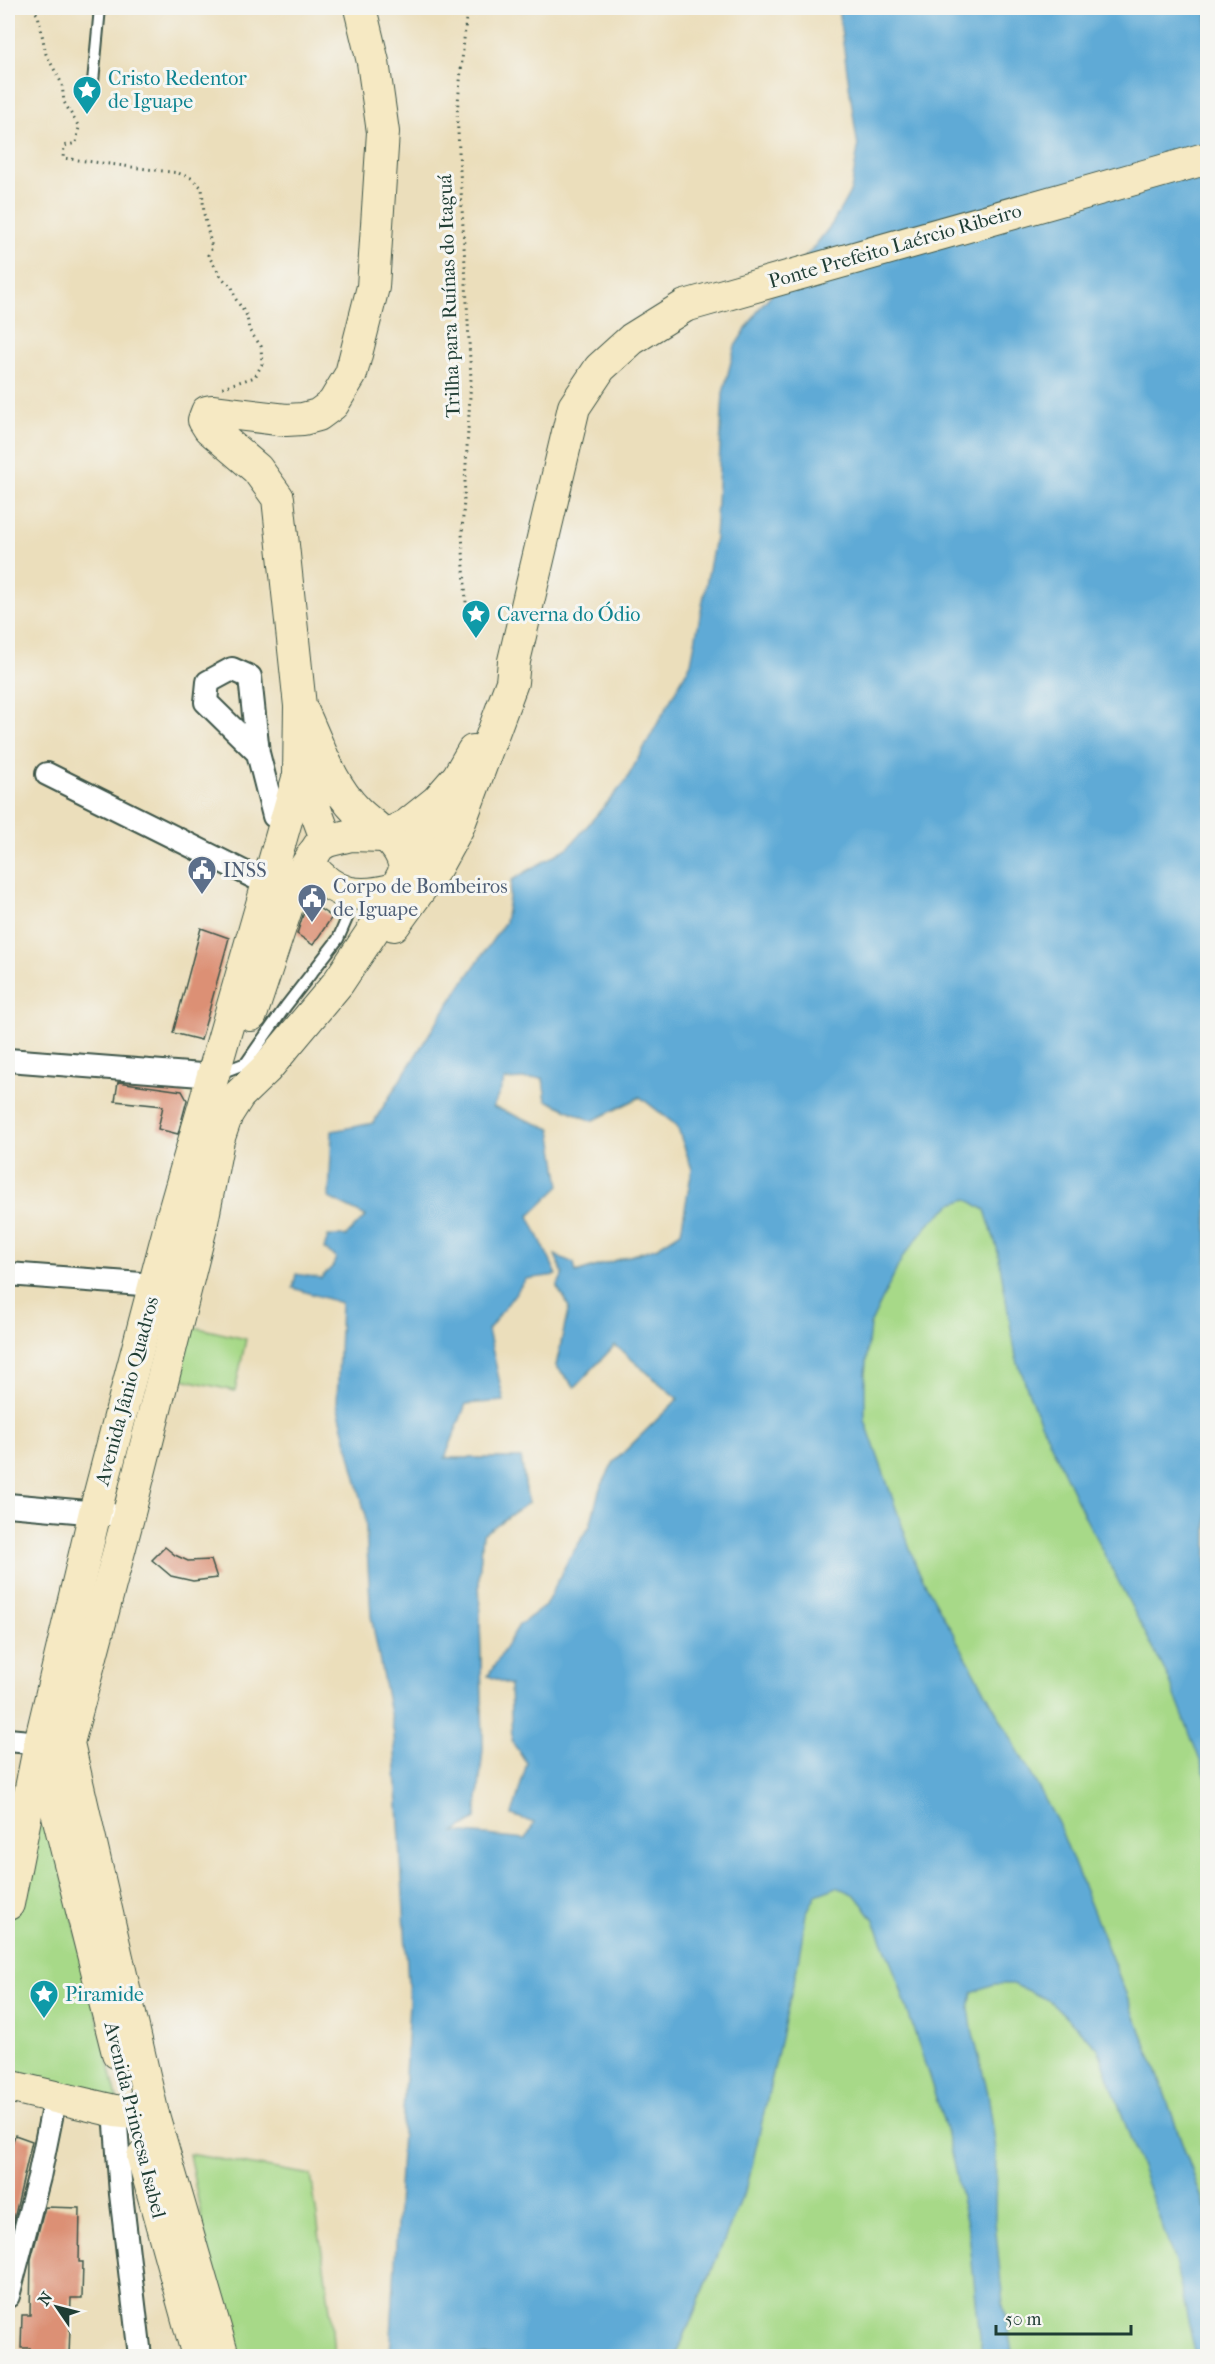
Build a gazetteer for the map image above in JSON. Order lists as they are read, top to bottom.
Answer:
{
  "streets": {
    "main road": ["Ponte Prefeito Laércio Ribeiro", "Avenida Jânio Quadros", "Avenida Princesa Isabel"],
    "path": ["Trilha para Ruínas do Itaguá"]
  },
  "crossings": [
    ["Avenida Jânio Quadros", "Avenida Princesa Isabel"]
  ],
  "places": {
    "place": ["Cristo Redentor de Iguape", "Caverna do Ódio", "Piramide"],
    "public building": ["INSS", "Corpo de Bombeiros de Iguape"]
  },
  "scale_bar": "50 m",
  "north": "top left"
}
